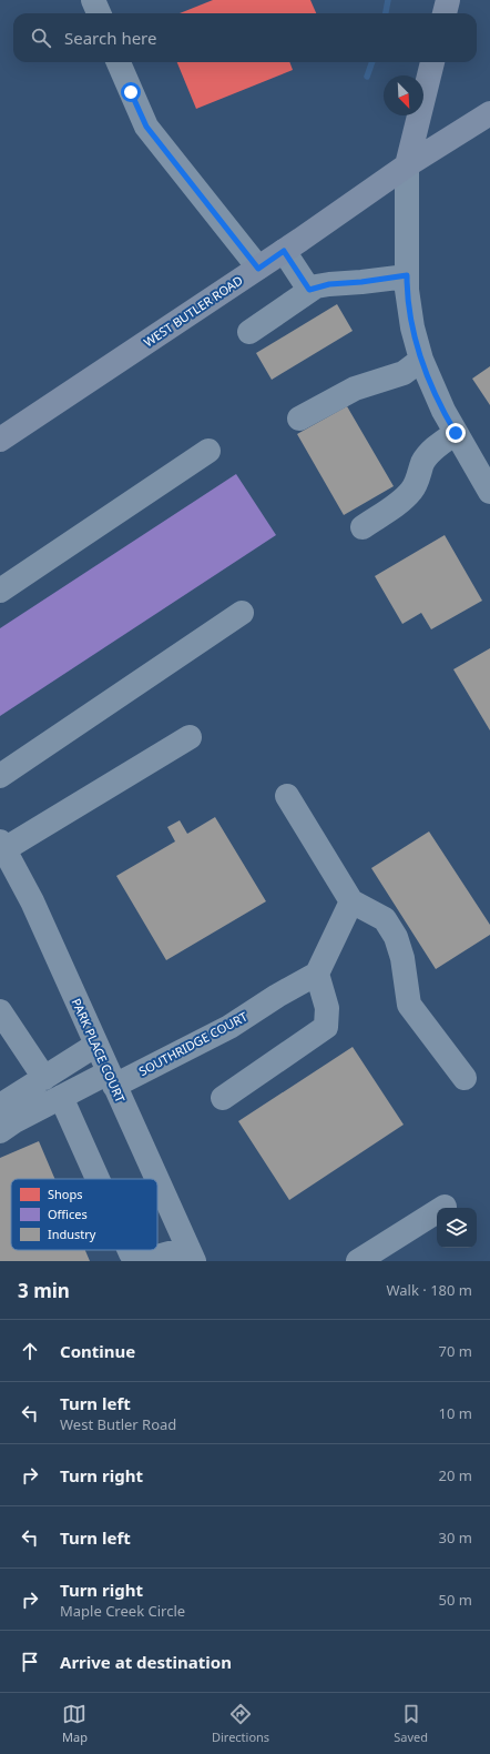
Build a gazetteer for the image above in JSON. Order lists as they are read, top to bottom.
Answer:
{
  "streets": {
    "main road": ["WEST BUTLER ROAD"],
    "street": ["SOUTHRIDGE COURT", "PARK PLACE COURT"]
  },
  "crossings": [
    ["SOUTHRIDGE COURT", "PARK PLACE COURT"]
  ],
  "legend": ["Shops", "Offices", "Industry"],
  "north": "bottom right",
  "page": {
    "search": "Search here",
    "heading": ["3 min", "Walk · 180 m"],
    "list": [
      ["Continue", "70 m"],
      ["Turn left", "West Butler Road", "10 m"],
      ["Turn right", "20 m"],
      ["Turn left", "30 m"],
      ["Turn right", "Maple Creek Circle", "50 m"],
      "Arrive at destination"
    ],
    "nav": ["Map", "Directions", "Saved"]
  }
}
